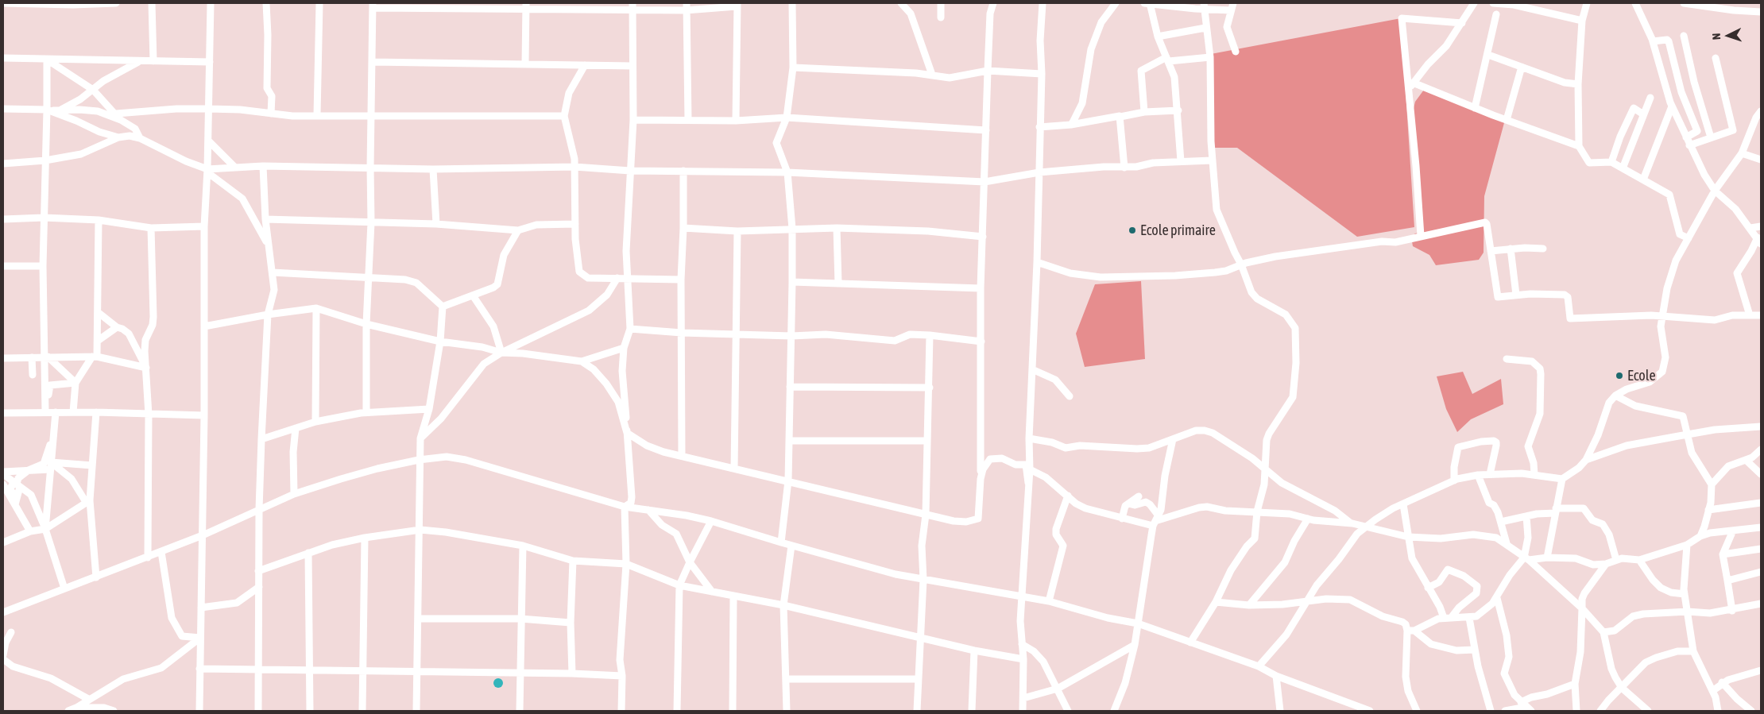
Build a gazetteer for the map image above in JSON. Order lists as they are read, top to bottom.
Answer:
{
  "places": ["Ecole primaire", "Ecole"],
  "north": "left"
}
